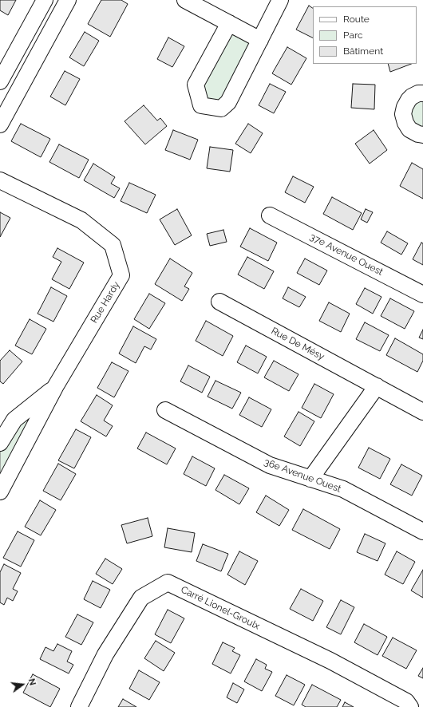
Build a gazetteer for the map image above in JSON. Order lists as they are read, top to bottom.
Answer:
{
  "streets": {
    "street": [
      "37e Avenue Ouest",
      "Rue Hardy",
      "Rue De Mésy",
      "36e Avenue Ouest",
      "Carré Lionel-Groulx"
    ]
  },
  "legend": ["Route", "Parc", "Bâtiment"],
  "north": "right"
}
